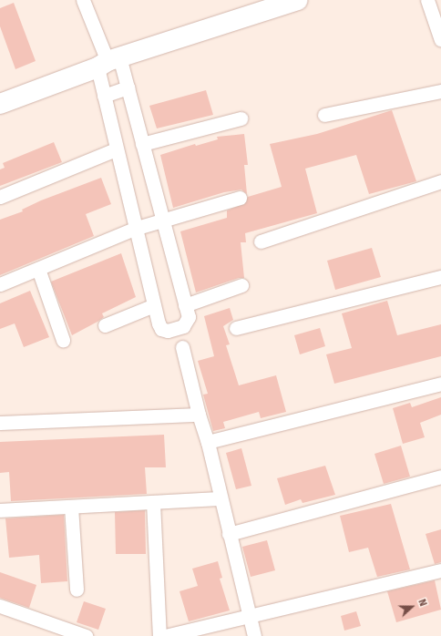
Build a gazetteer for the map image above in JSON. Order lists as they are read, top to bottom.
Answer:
{
  "north": "right"
}
